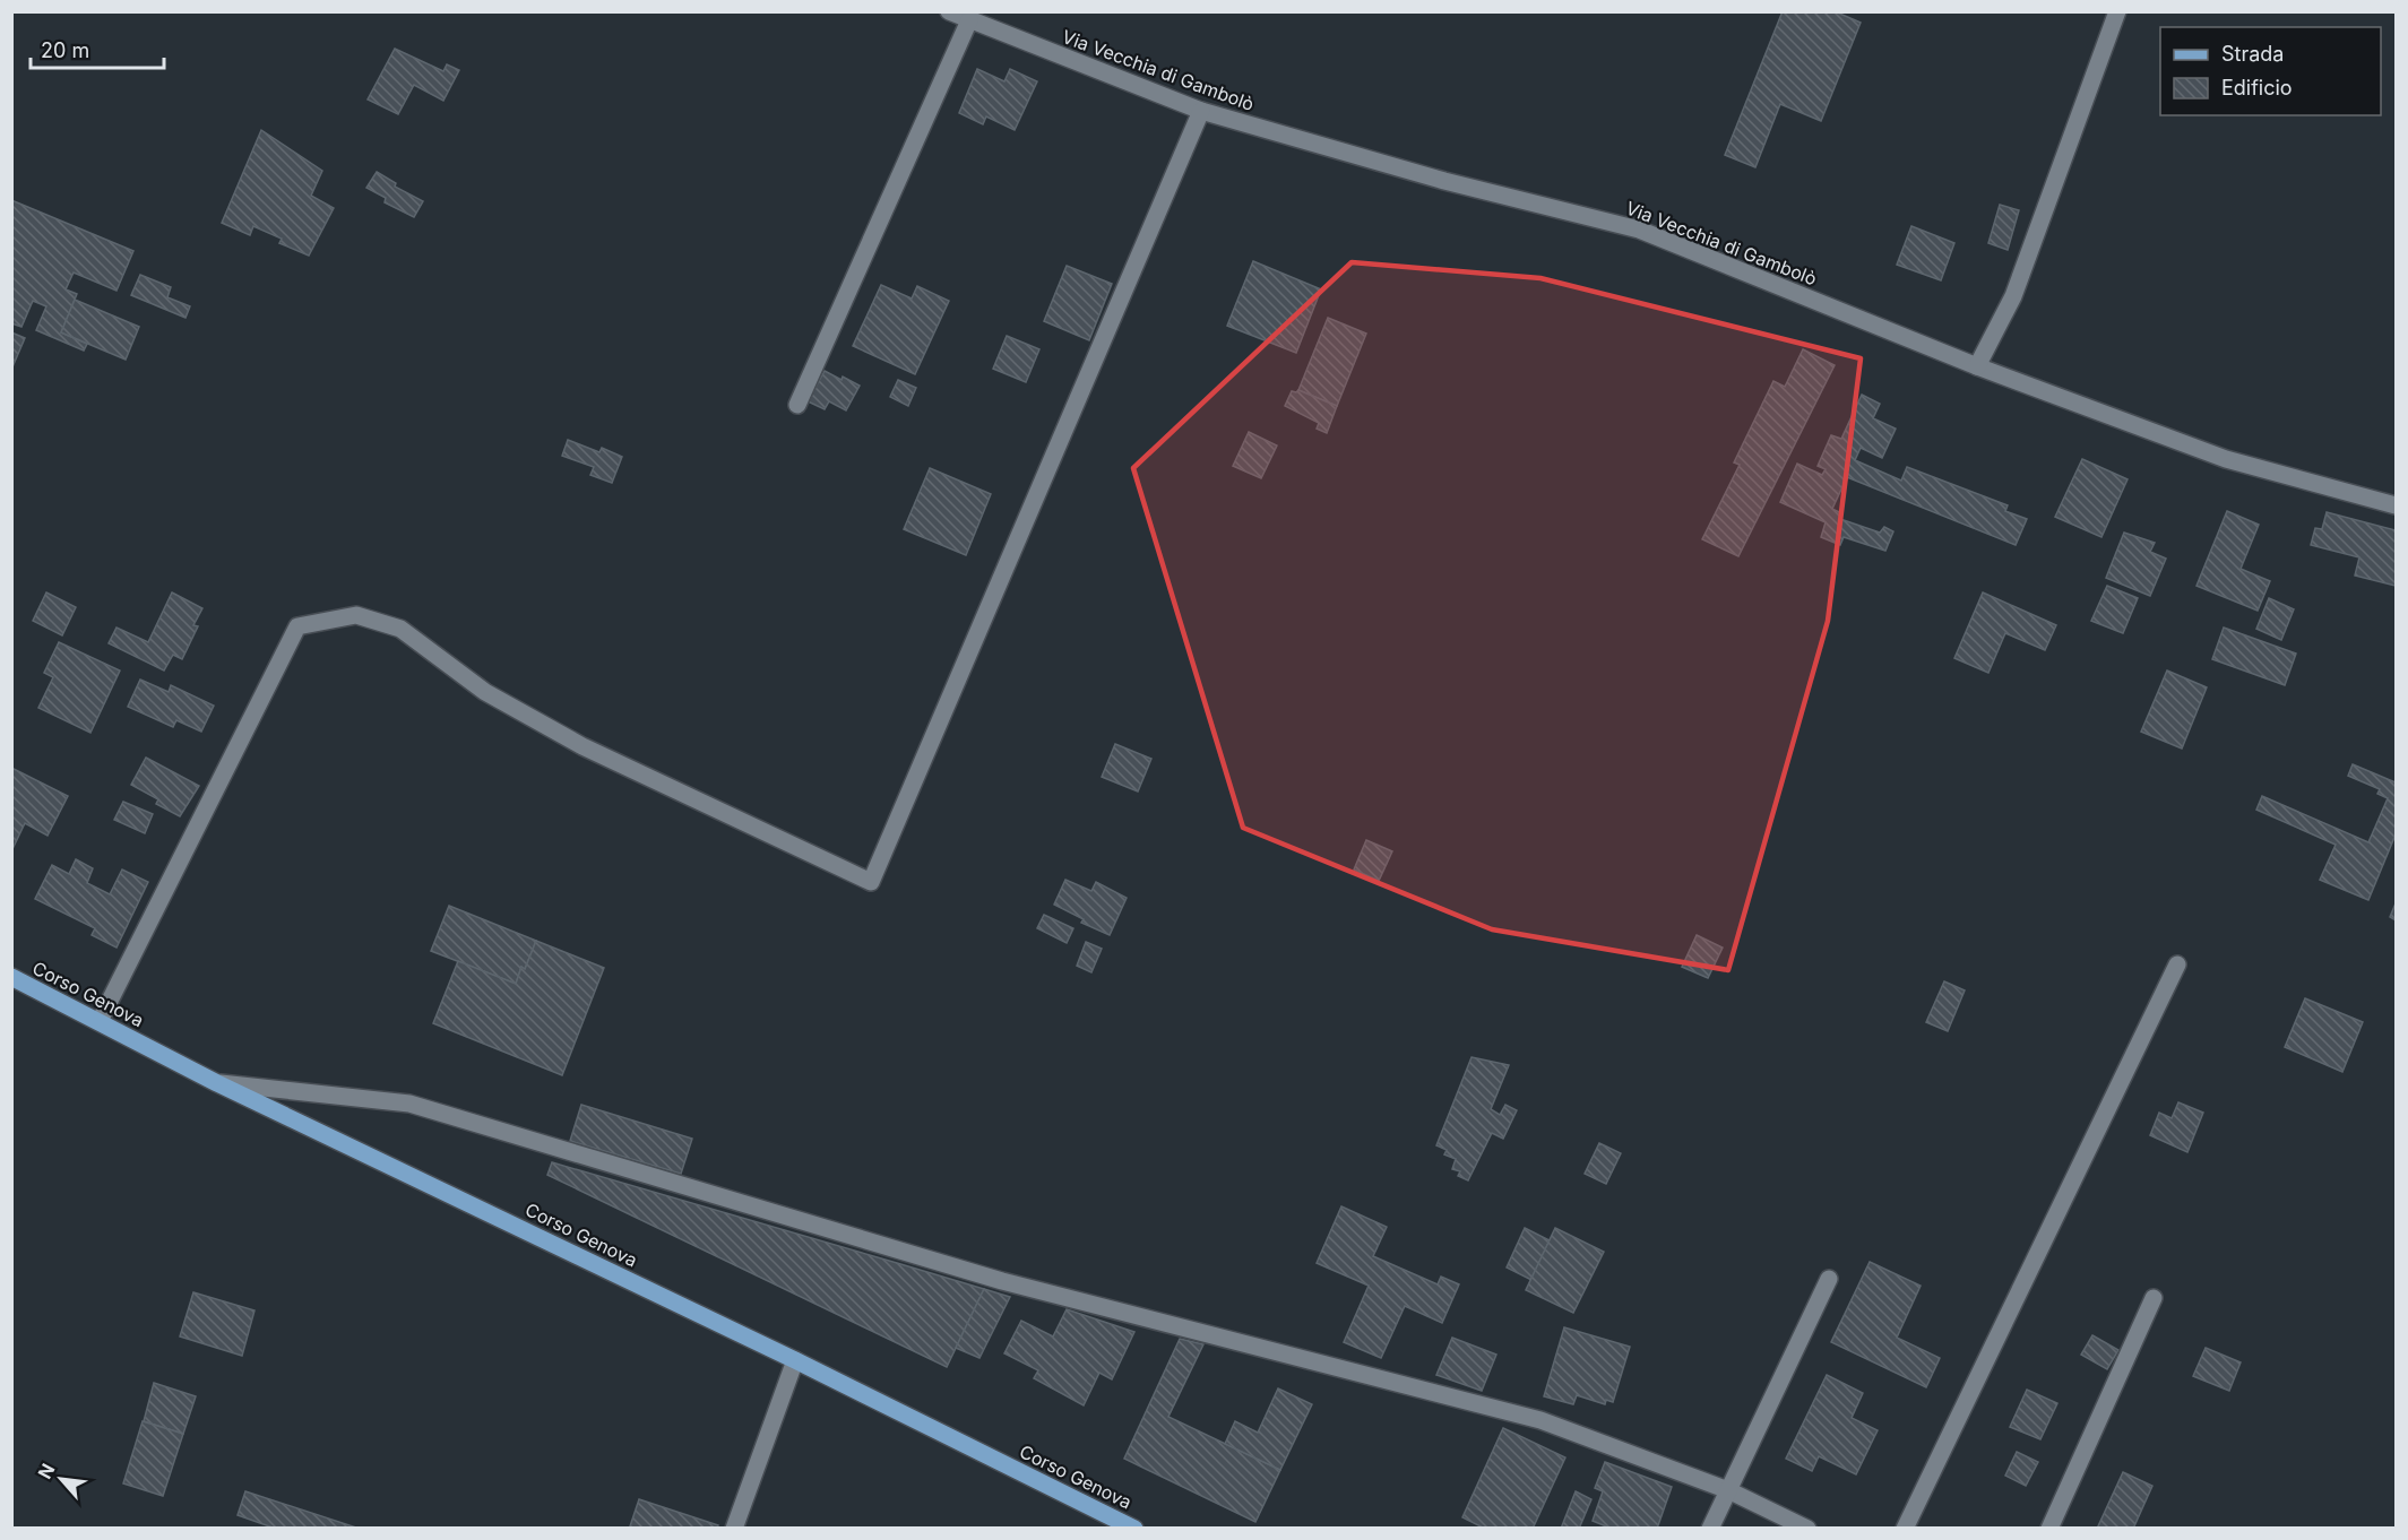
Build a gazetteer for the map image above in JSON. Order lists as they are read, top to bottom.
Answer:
{
  "streets": {
    "main road": ["Corso Genova"],
    "street": ["Via Vecchia di Gambolò"]
  },
  "legend": ["Strada", "Edificio"],
  "scale_bar": "20 m",
  "north": "top left"
}
